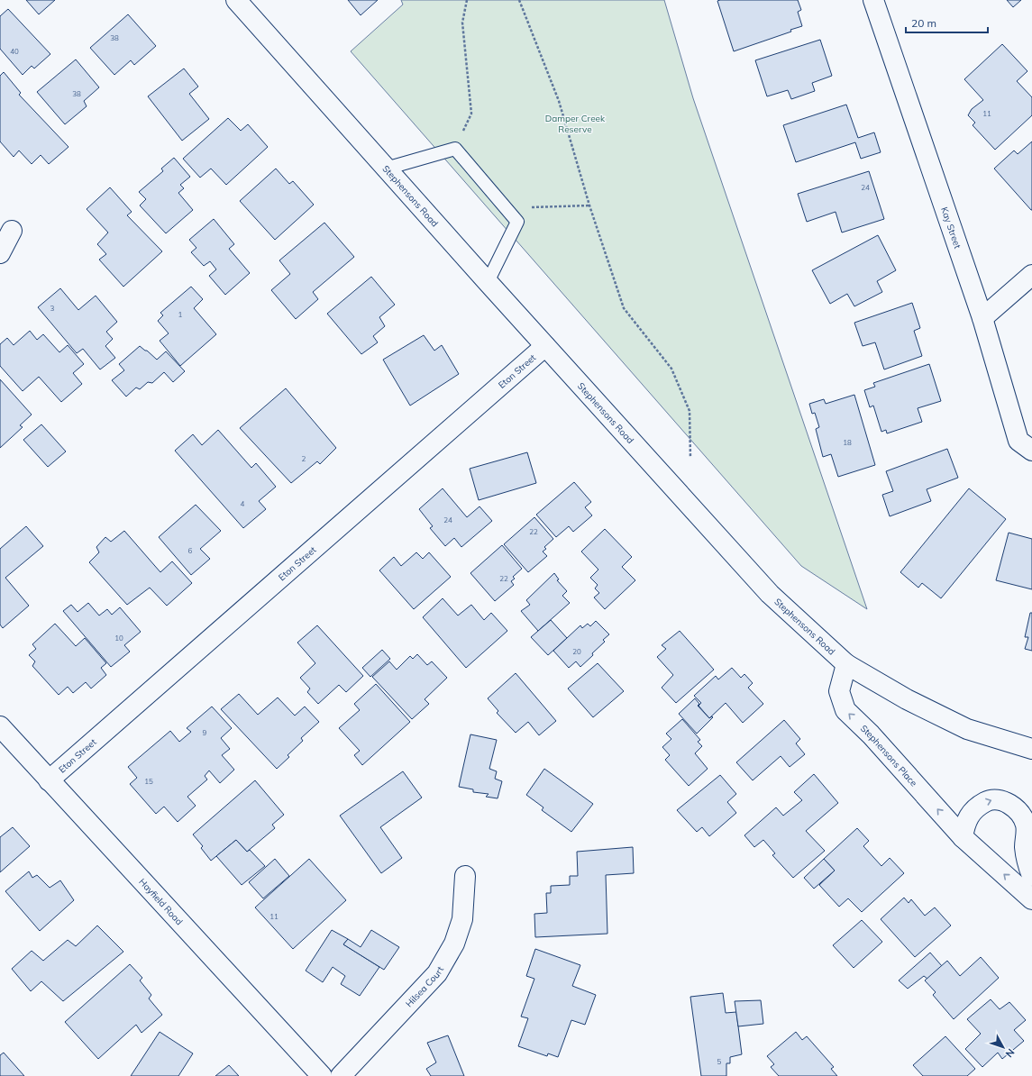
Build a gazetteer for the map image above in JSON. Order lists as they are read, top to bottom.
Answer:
{
  "streets": {
    "street": [
      "Stephensons Road",
      "Kay Street",
      "Eton Street",
      "Stephensons Place",
      "Hayfield Road",
      "Hilsea Court"
    ]
  },
  "crossings": [
    ["Stephensons Road", "Eton Street"],
    ["Stephensons Road", "Stephensons Place"],
    ["Eton Street", "Hayfield Road"]
  ],
  "one_way": ["Stephensons Place"],
  "parks": ["Damper Creek Reserve"],
  "house_numbers": [
    "38",
    "40",
    "38",
    "11",
    "24",
    "3",
    "1",
    "18",
    "2",
    "4",
    "24",
    "22",
    "6",
    "22",
    "10",
    "20",
    "9",
    "15",
    "11",
    "5"
  ],
  "scale_bar": "20 m",
  "north": "bottom right"
}
